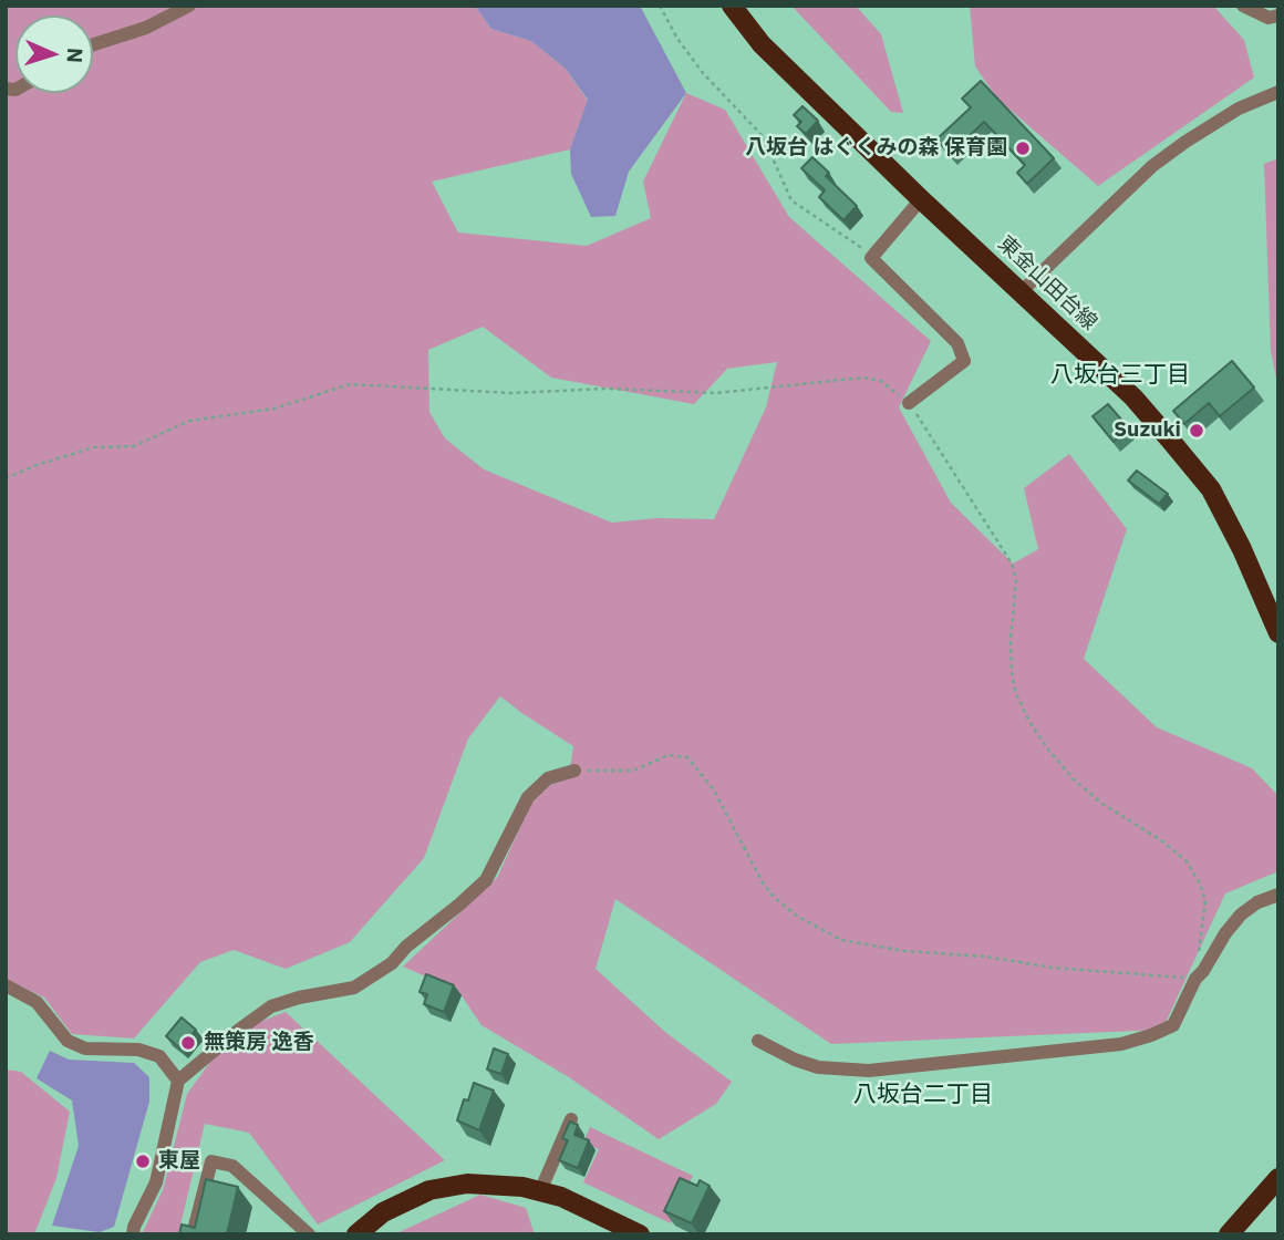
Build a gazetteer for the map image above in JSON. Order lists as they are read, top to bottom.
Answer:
{
  "streets": {
    "main road": ["東金山田台線"]
  },
  "districts": ["八坂台三丁目", "八坂台二丁目"],
  "places": [
    "八坂台 はぐくみの森 保育園",
    "Suzuki",
    "無策房 逸香",
    "東屋"
  ],
  "north": "right"
}
